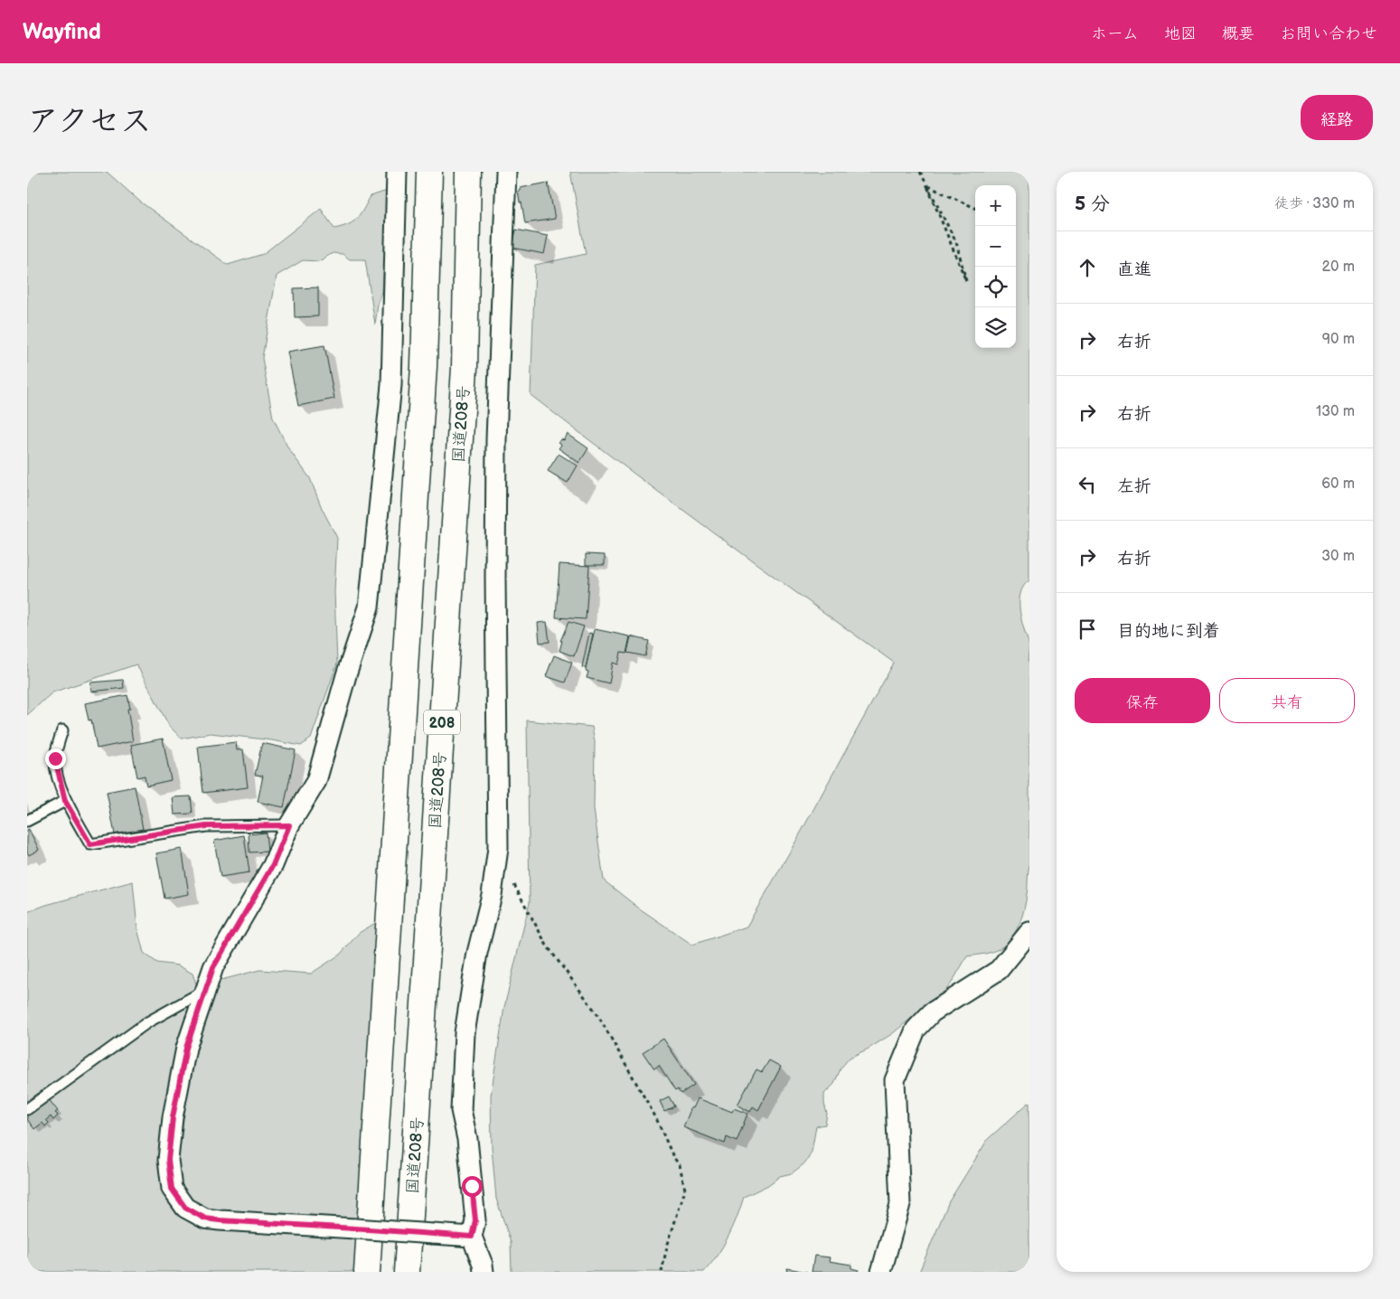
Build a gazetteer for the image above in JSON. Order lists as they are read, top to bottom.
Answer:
{
  "streets": {
    "highway": ["国道208号", "208"]
  },
  "page": {
    "header": "Wayfind",
    "nav": [
      "ホーム",
      "地図",
      "概要",
      "お問い合わせ"
    ],
    "title": "アクセス",
    "buttons": [
      "経路",
      ["保存", "共有"]
    ],
    "heading": ["5 分", "徒歩 · 330 m"],
    "map_buttons": ["+", "−"],
    "list": [
      ["直進", "20 m"],
      ["右折", "90 m"],
      ["右折", "130 m"],
      ["左折", "60 m"],
      ["右折", "30 m"],
      "目的地に到着"
    ]
  }
}
